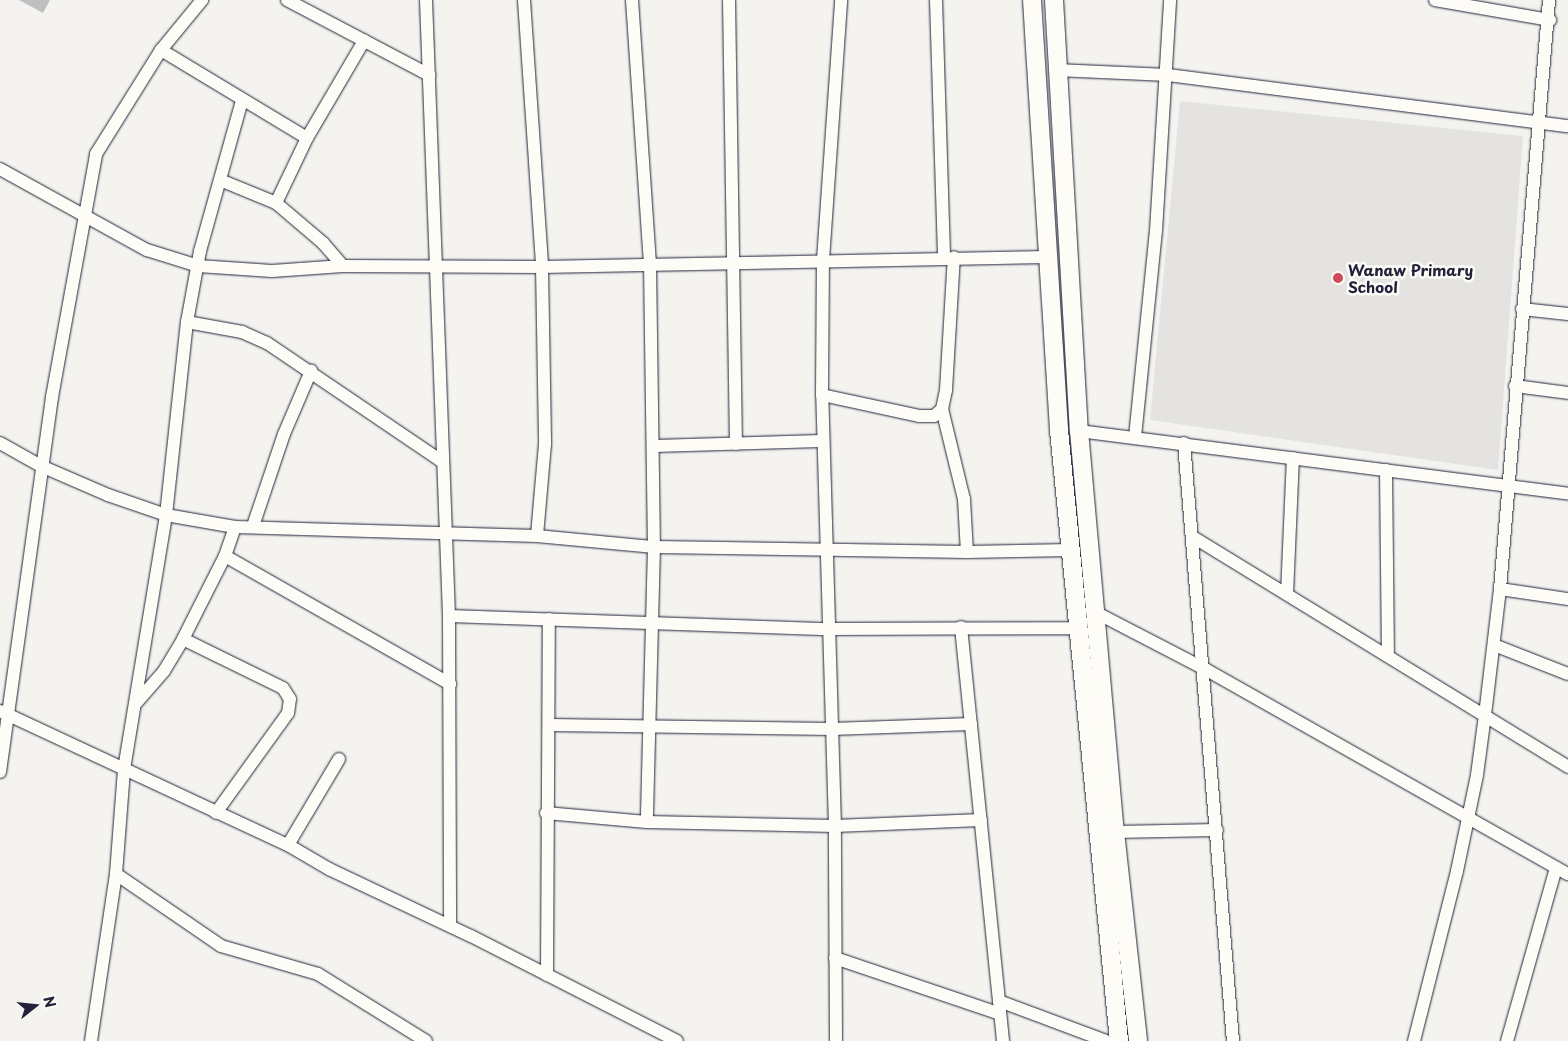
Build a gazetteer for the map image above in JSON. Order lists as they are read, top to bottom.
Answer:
{
  "places": ["Wanaw Primary School"],
  "north": "right"
}
